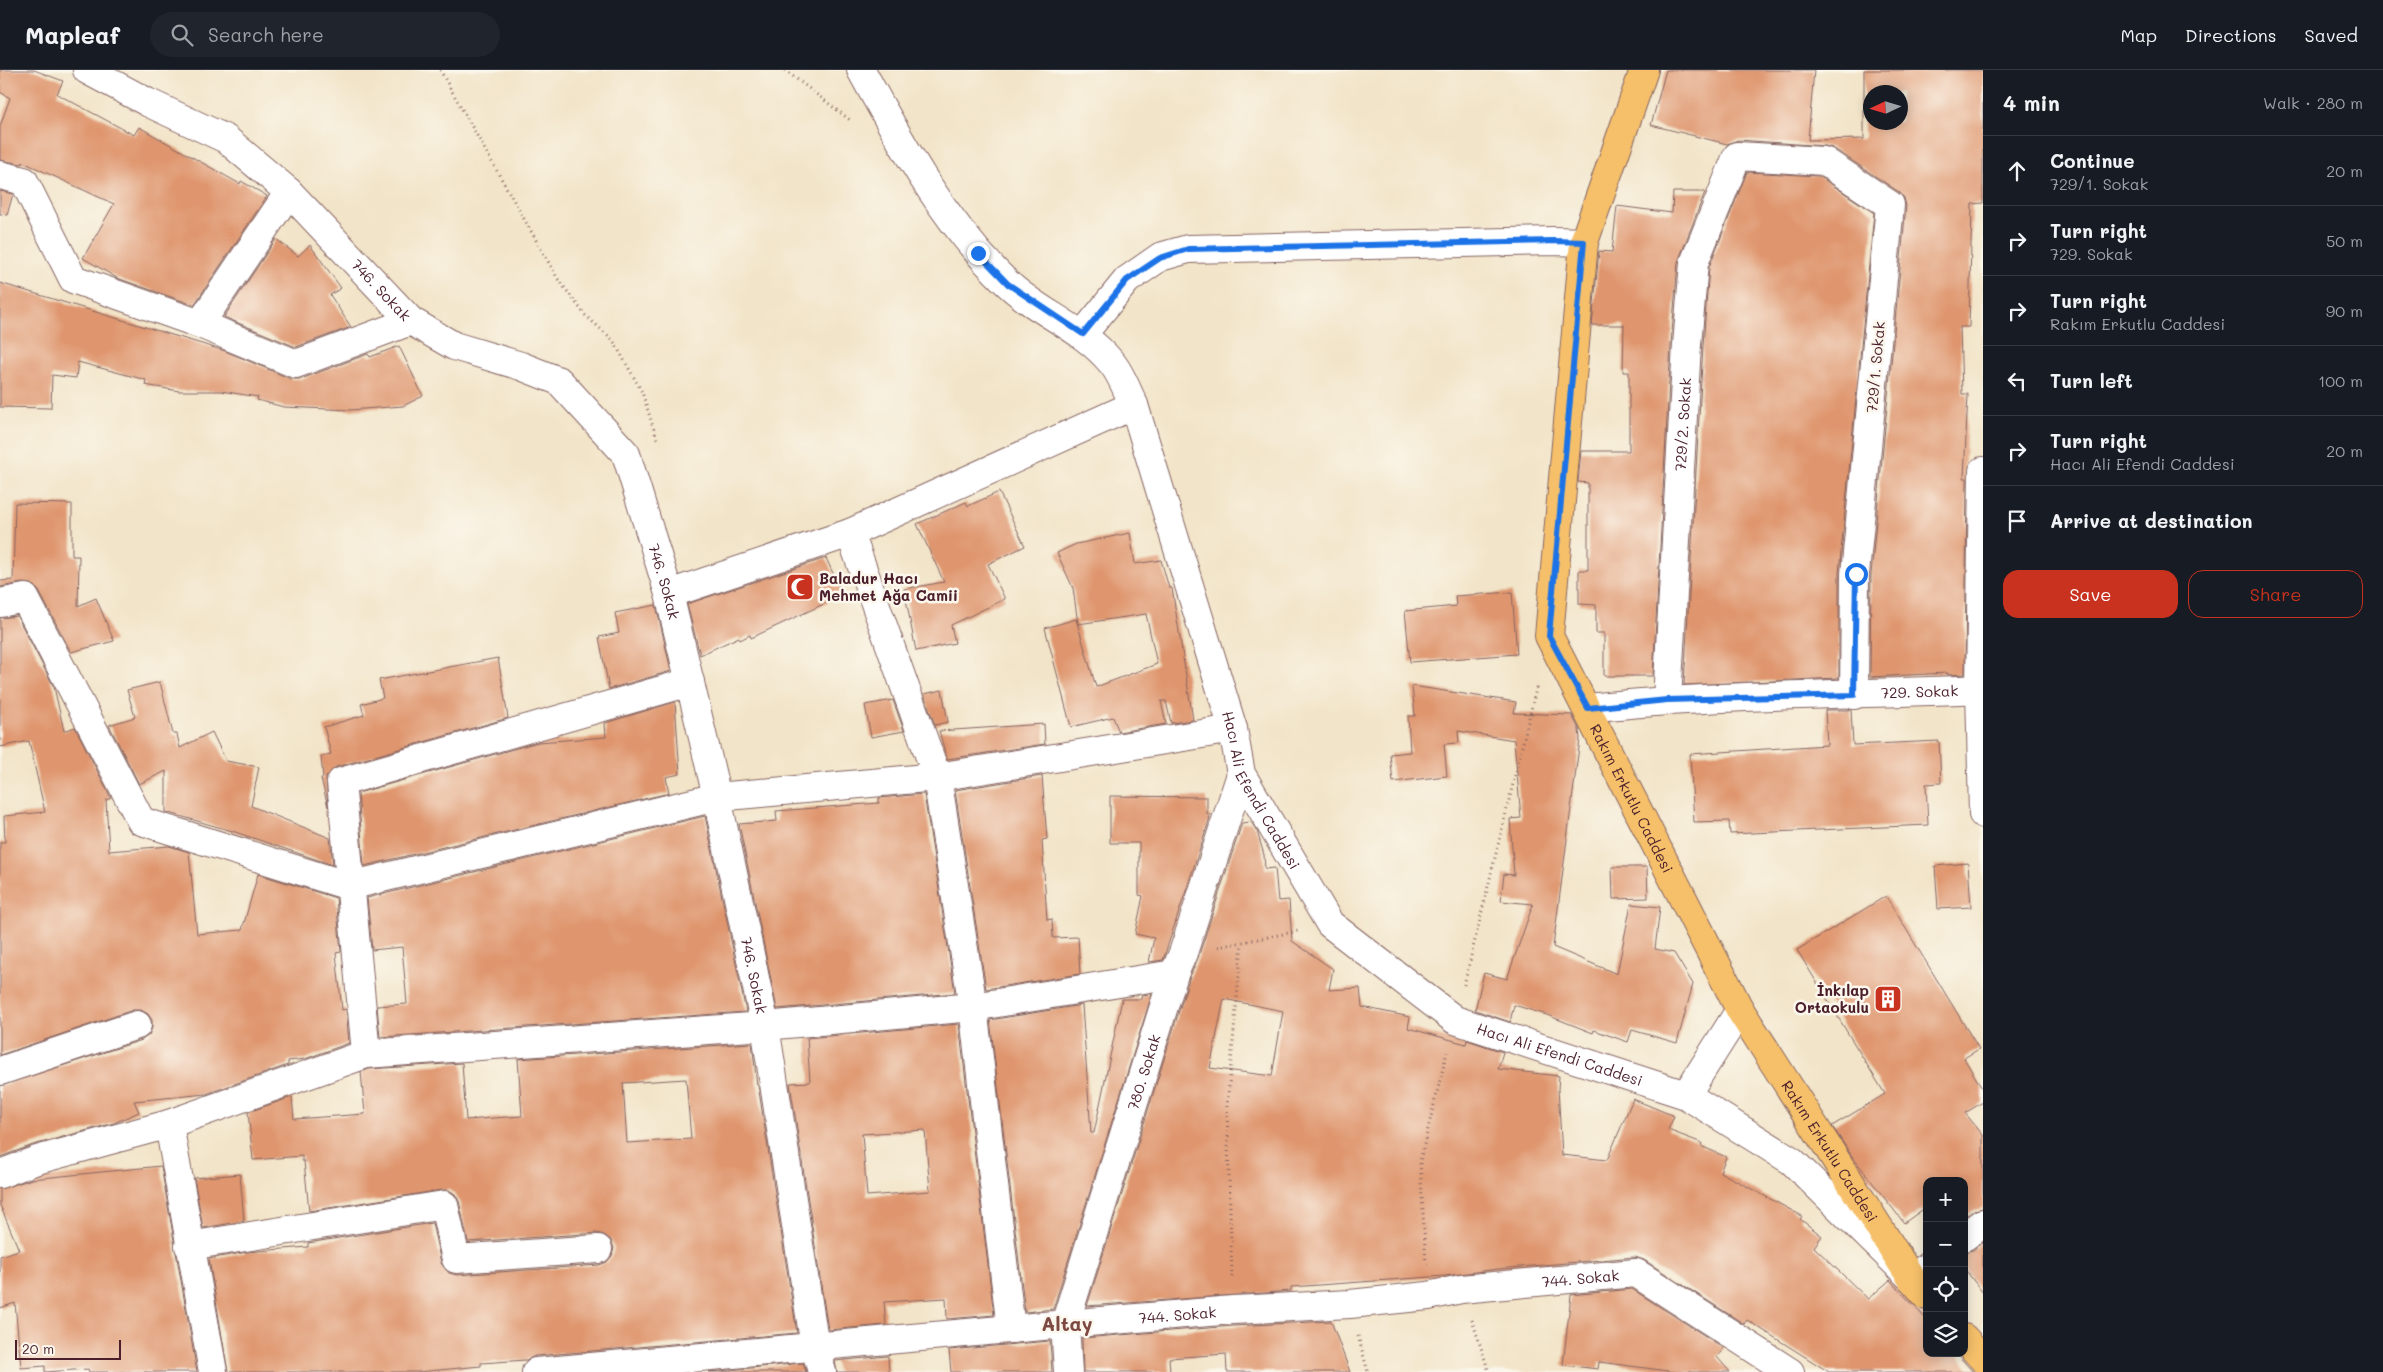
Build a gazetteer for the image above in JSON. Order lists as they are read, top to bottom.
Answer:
{
  "streets": {
    "main road": ["Rakım Erkutlu Caddesi"],
    "street": [
      "746. Sokak",
      "729/1. Sokak",
      "729/2. Sokak",
      "729. Sokak",
      "Hacı Ali Efendi Caddesi",
      "780. Sokak",
      "744. Sokak"
    ]
  },
  "crossings": [
    ["746. Sokak", "744. Sokak"],
    ["729/1. Sokak", "729/2. Sokak"],
    ["729/1. Sokak", "729. Sokak"],
    ["729/2. Sokak", "729. Sokak"],
    ["729. Sokak", "Rakım Erkutlu Caddesi"],
    ["Hacı Ali Efendi Caddesi", "Rakım Erkutlu Caddesi"],
    ["Hacı Ali Efendi Caddesi", "780. Sokak"],
    ["780. Sokak", "744. Sokak"]
  ],
  "districts": ["Altay"],
  "places": {
    "mosque": ["Baladur Hacı Mehmet Ağa Camii"],
    "building": ["İnkılap Ortaokulu"]
  },
  "scale_bar": "20 m",
  "north": "left",
  "page": {
    "header": "Mapleaf",
    "search": "Search here",
    "nav": ["Map", "Directions", "Saved"],
    "heading": ["4 min", "Walk · 280 m"],
    "list": [
      ["Continue", "729/1. Sokak", "20 m"],
      ["Turn right", "729. Sokak", "50 m"],
      ["Turn right", "Rakım Erkutlu Caddesi", "90 m"],
      ["Turn left", "100 m"],
      ["Turn right", "Hacı Ali Efendi Caddesi", "20 m"],
      "Arrive at destination"
    ],
    "buttons": ["Save", "Share"],
    "map_buttons": ["+", "−"],
    "scale": "20 m"
  }
}
